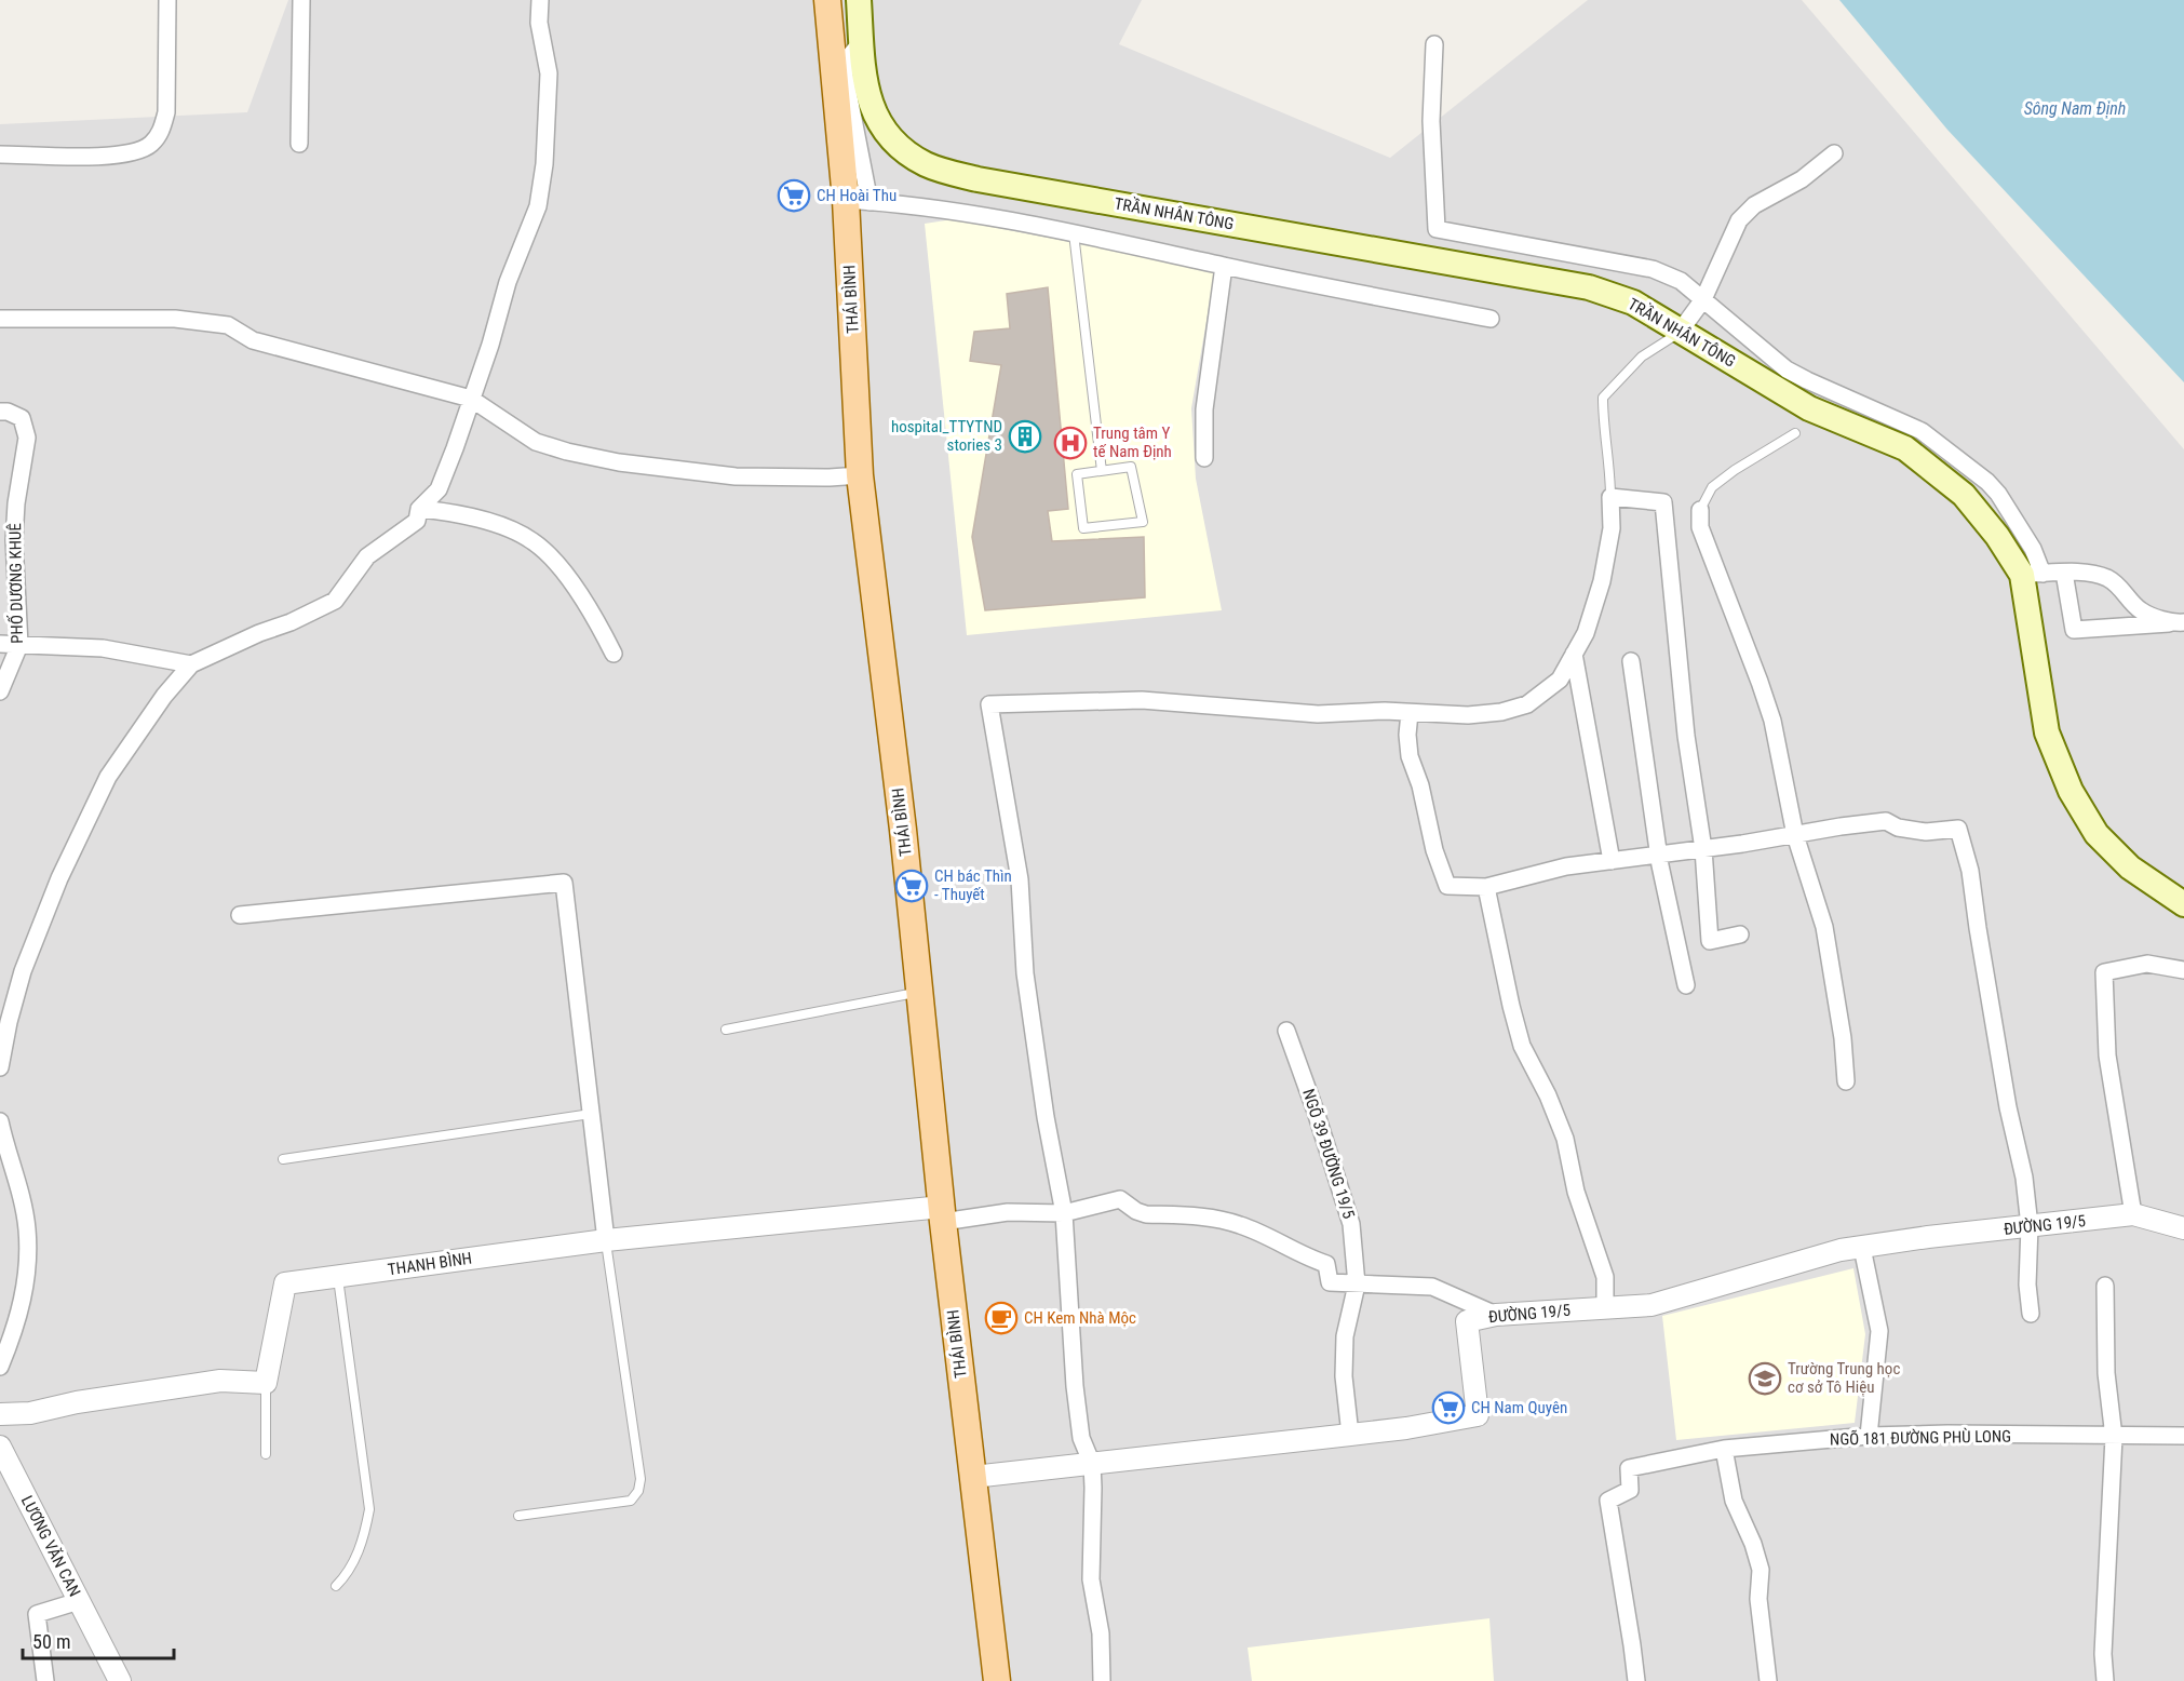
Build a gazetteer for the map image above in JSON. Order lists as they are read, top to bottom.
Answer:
{
  "streets": {
    "main road": ["TRẦN NHÂN TÔNG", "THÁI BÌNH"],
    "street": [
      "PHỐ DƯƠNG KHUÊ",
      "NGÕ 39 ĐƯỜNG 19/5",
      "ĐƯỜNG 19/5",
      "THANH BÌNH",
      "NGÕ 181 ĐƯỜNG PHÙ LONG",
      "LƯƠNG VĂN CAN"
    ]
  },
  "crossings": [
    ["THÁI BÌNH", "ĐƯỜNG 19/5"],
    ["THÁI BÌNH", "THANH BÌNH"],
    ["NGÕ 39 ĐƯỜNG 19/5", "ĐƯỜNG 19/5"]
  ],
  "water": ["Sông Nam Định"],
  "places": {
    "supermarket": ["CH Hoài Thu", "CH bác Thìn - Thuyết", "CH Nam Quyên"],
    "building": ["hospital_TTYTND stories 3"],
    "hospital": ["Trung tâm Y tế Nam Định"],
    "cafe": ["CH Kem Nhà Mộc"],
    "school or university": ["Trường Trung học cơ sở Tô Hiệu"]
  },
  "scale_bar": "50 m"
}
